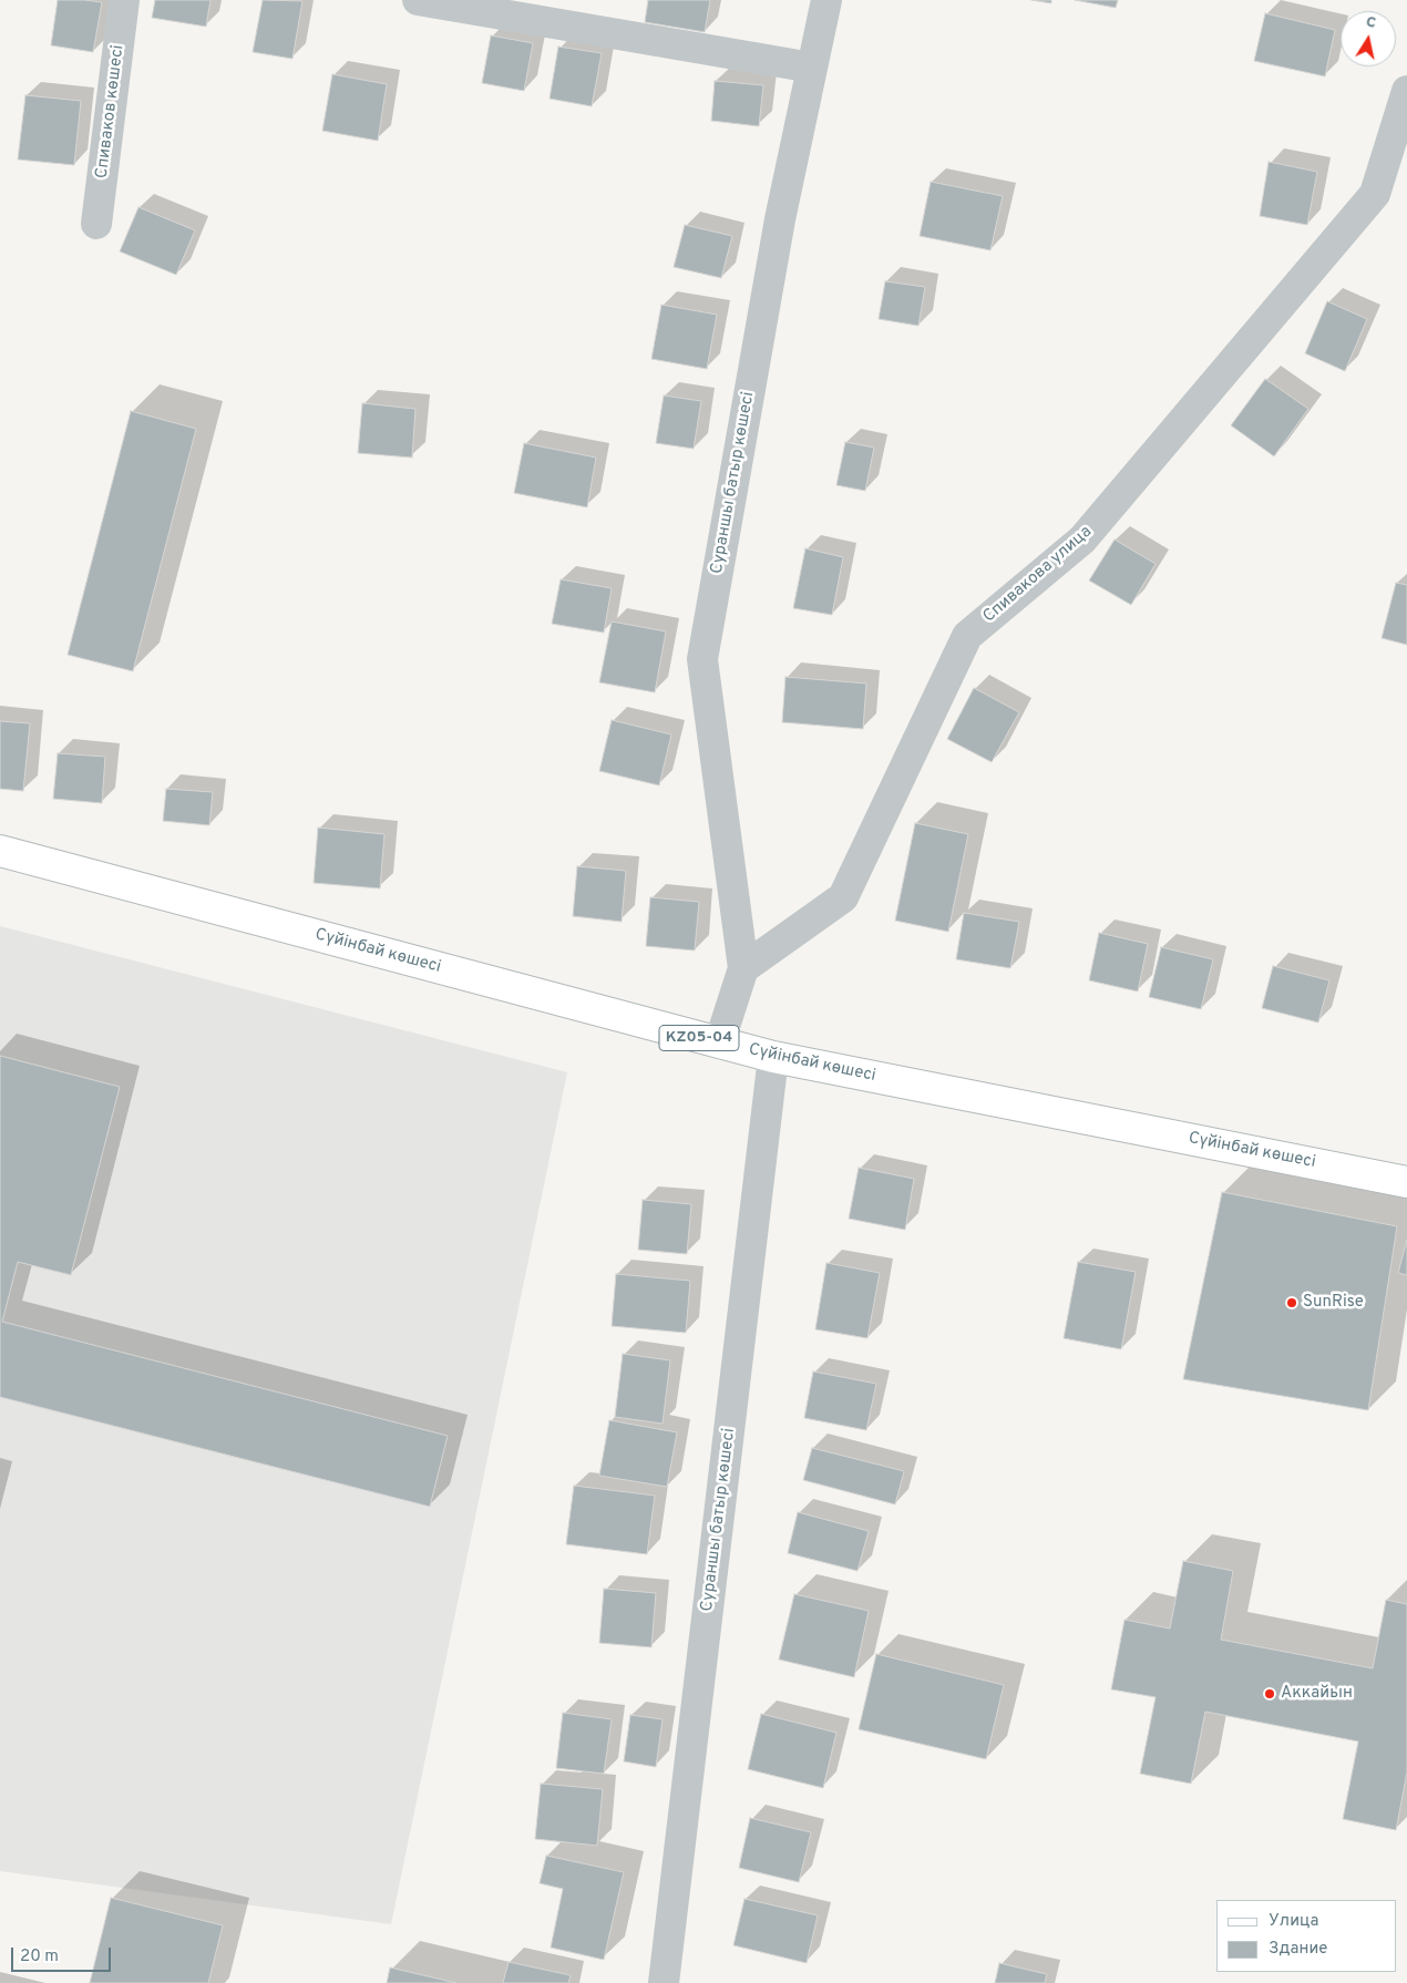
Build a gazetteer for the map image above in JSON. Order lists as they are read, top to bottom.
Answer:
{
  "streets": {
    "main road": ["Сүйінбай көшесі", "KZ05-04"],
    "street": ["Спиваков көшесі", "Сураншы батыр көшесі", "Спивакова улица"]
  },
  "crossings": [
    ["Сураншы батыр көшесі", "Спивакова улица"],
    ["Сураншы батыр көшесі", "Сүйінбай көшесі"]
  ],
  "places": ["SunRise", "Аккайын"],
  "legend": ["Улица", "Здание"],
  "scale_bar": "20 m",
  "north": "top"
}
